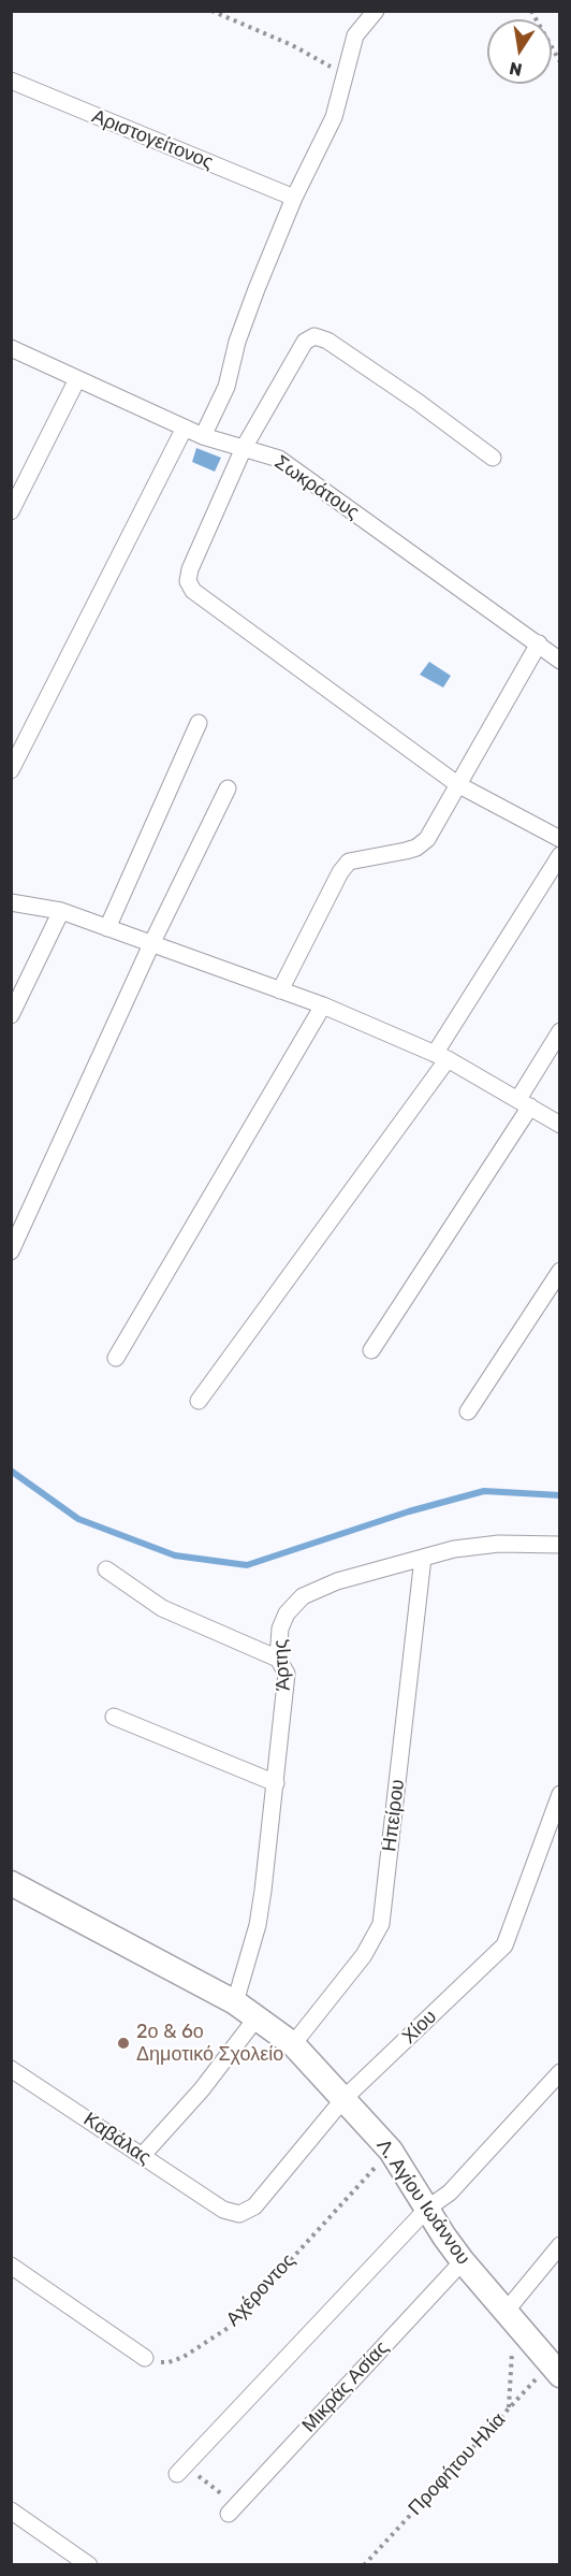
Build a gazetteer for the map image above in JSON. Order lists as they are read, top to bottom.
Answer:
{
  "streets": {
    "street": [
      "Αριστογείτονος",
      "Σωκράτους",
      "Άρτης",
      "Ηπείρου",
      "Χίου",
      "Καβάλας",
      "Λ. Αγίου Ιωάννου",
      "Μικράς Ασίας"
    ],
    "path": ["Αχέροντος", "Προφήτου Ηλία"]
  },
  "crossings": [
    ["Άρτης", "Ηπείρου"],
    ["Άρτης", "Λ. Αγίου Ιωάννου"],
    ["Ηπείρου", "Λ. Αγίου Ιωάννου"],
    ["Χίου", "Καβάλας"],
    ["Χίου", "Λ. Αγίου Ιωάννου"],
    ["Λ. Αγίου Ιωάννου", "Αχέροντος"],
    ["Λ. Αγίου Ιωάννου", "Μικράς Ασίας"],
    ["Λ. Αγίου Ιωάννου", "Προφήτου Ηλία"]
  ],
  "places": ["2ο & 6ο Δημοτικό Σχολείο"],
  "north": "bottom"
}
